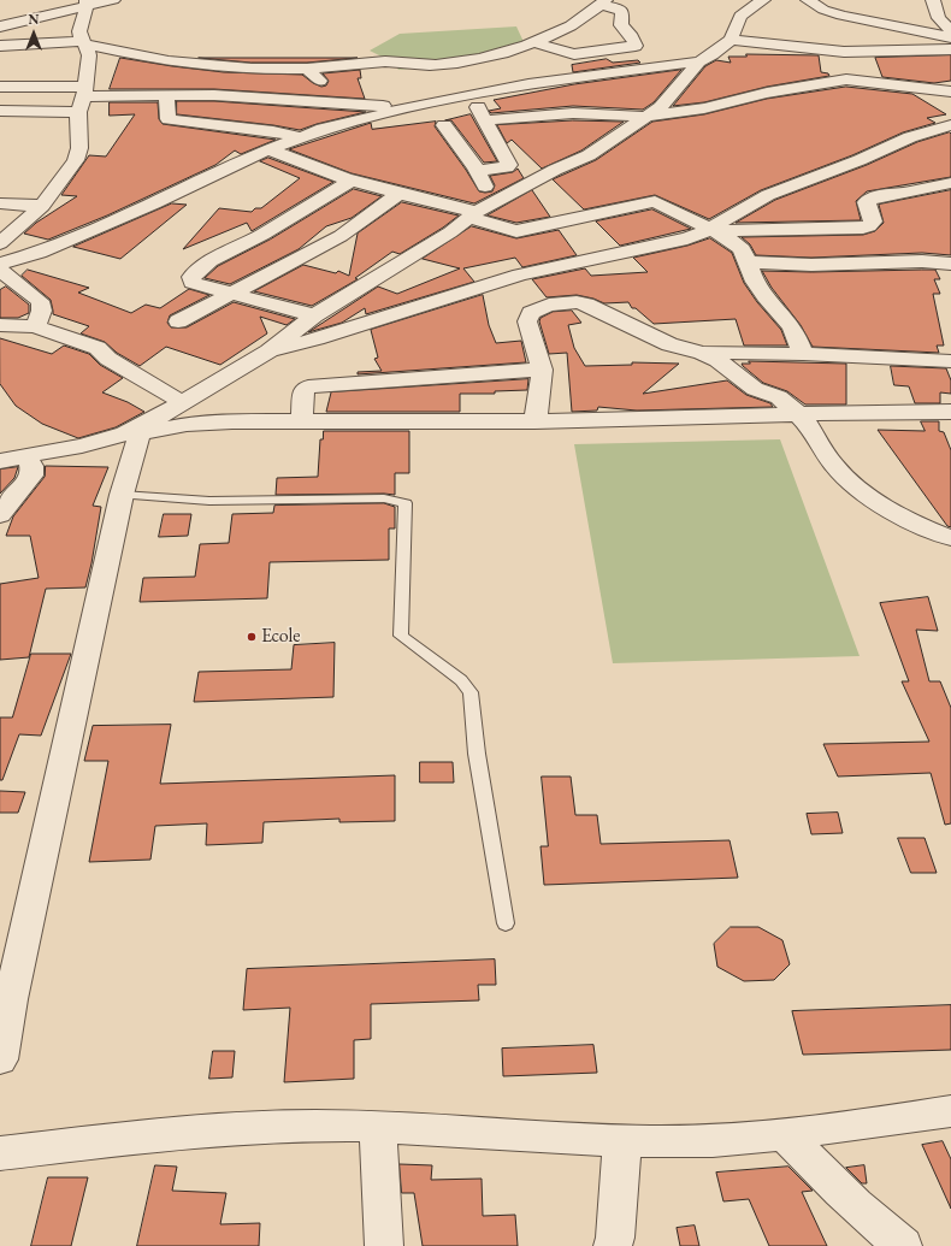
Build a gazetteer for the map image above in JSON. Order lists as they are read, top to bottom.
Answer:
{
  "places": ["Ecole"],
  "north": "top"
}
